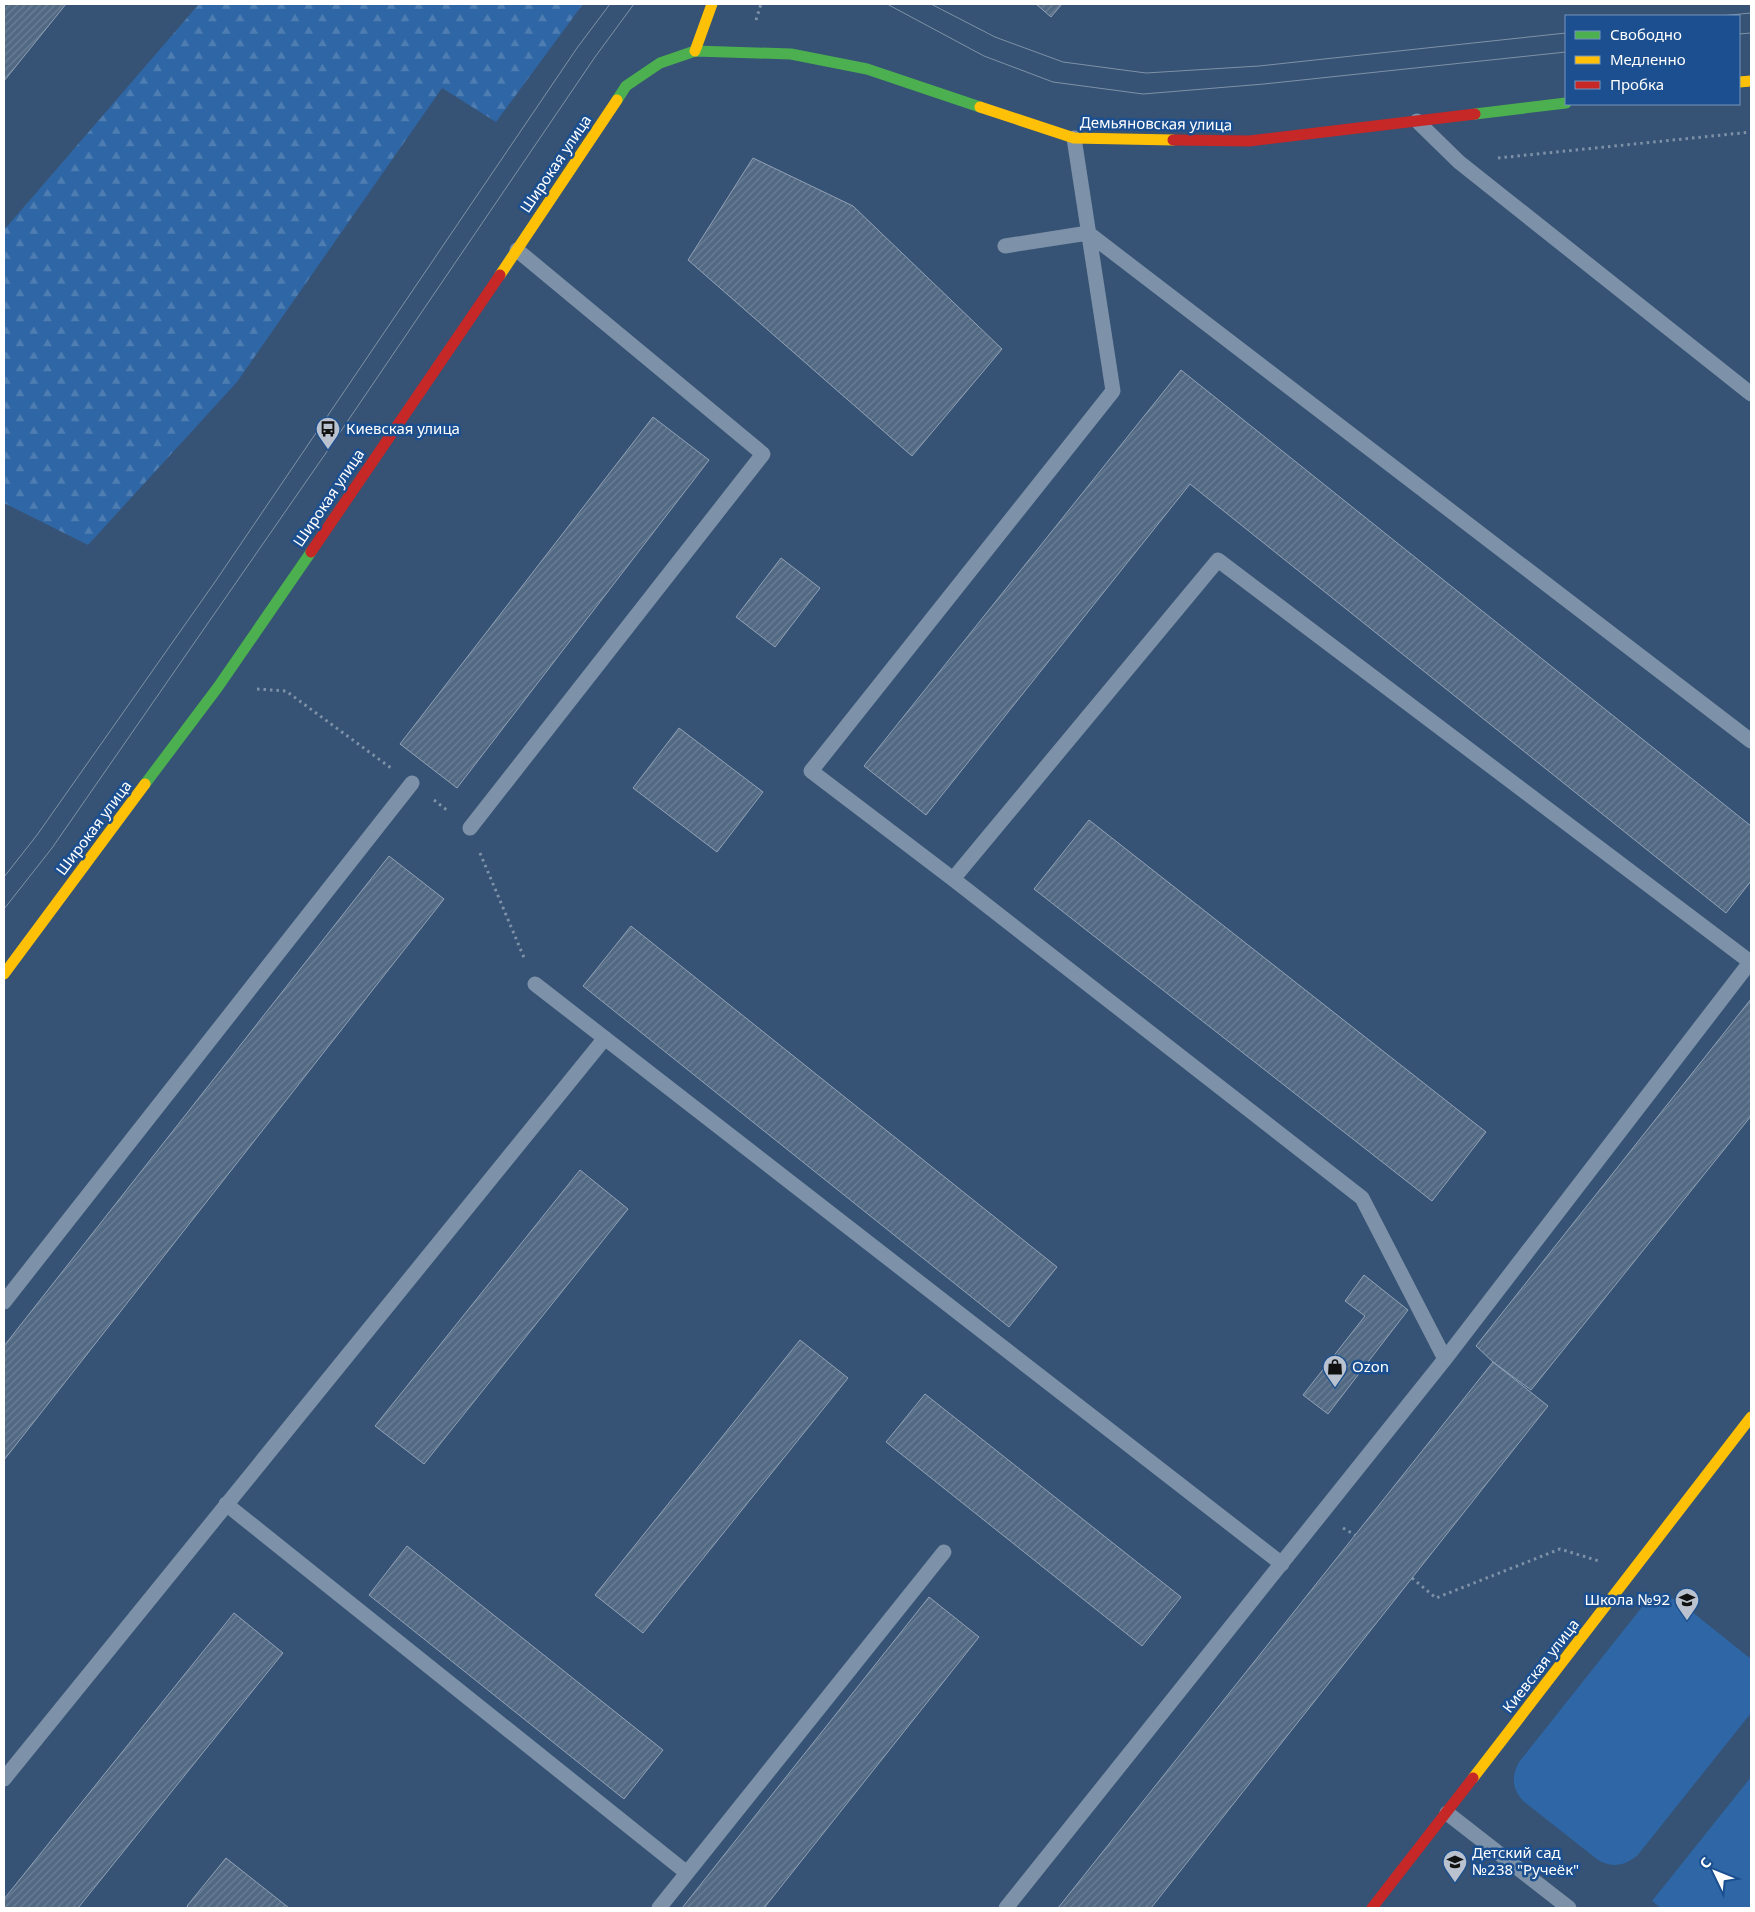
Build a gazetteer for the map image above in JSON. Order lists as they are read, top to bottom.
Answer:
{
  "streets": {
    "street": ["Демьяновская улица", "Широкая улица", "Киевская улица"]
  },
  "crossings": [
    ["Демьяновская улица", "Широкая улица"]
  ],
  "places": {
    "bus stop": ["Киевская улица"],
    "shop": ["Ozon"],
    "school or university": ["Школа №92", "Детский сад №238 \"Ручеёк\""]
  },
  "legend": ["Свободно", "Медленно", "Пробка"],
  "north": "top left"
}
